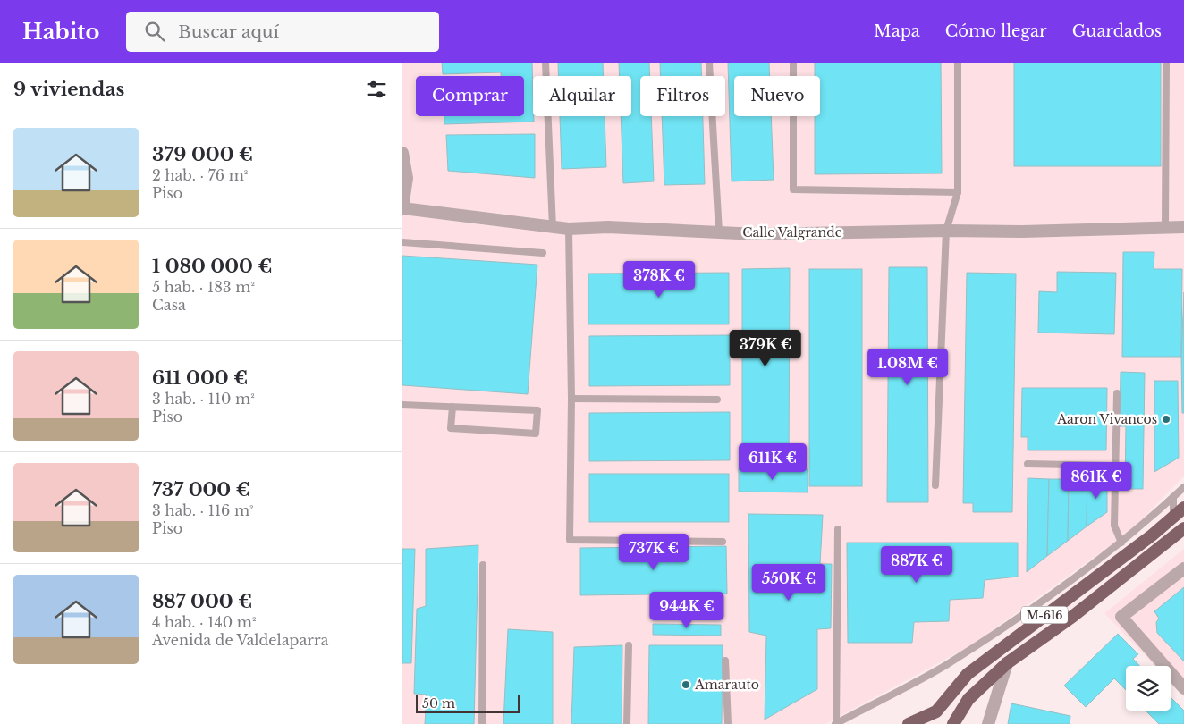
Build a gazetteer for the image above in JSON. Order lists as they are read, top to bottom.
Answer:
{
  "streets": {
    "highway": ["M-616"],
    "street": ["Calle Valgrande"]
  },
  "places": ["Aaron Vivancos", "Amarauto"],
  "scale_bar": "50 m",
  "page": {
    "header": "Habito",
    "search": "Buscar aquí",
    "nav": ["Mapa", "Cómo llegar", "Guardados"],
    "heading": "9 viviendas",
    "chip": [
      "Comprar",
      "Alquilar",
      "Filtros",
      "Nuevo"
    ],
    "list": [
      {
        "name": "379 000 €",
        "note": "2 hab. · 76 m² · Piso"
      },
      {
        "name": "1 080 000 €",
        "note": "5 hab. · 183 m² · Casa"
      },
      {
        "name": "611 000 €",
        "note": "3 hab. · 110 m² · Piso"
      },
      {
        "name": "737 000 €",
        "note": "3 hab. · 116 m² · Piso"
      },
      {
        "name": "887 000 €",
        "note": "4 hab. · 140 m² · Avenida de Valdelaparra"
      }
    ],
    "price": [
      "378K €",
      "379K €",
      "1.08M €",
      "611K €",
      "861K €",
      "737K €",
      "887K €",
      "550K €",
      "944K €"
    ],
    "scale": "50 m"
  }
}
